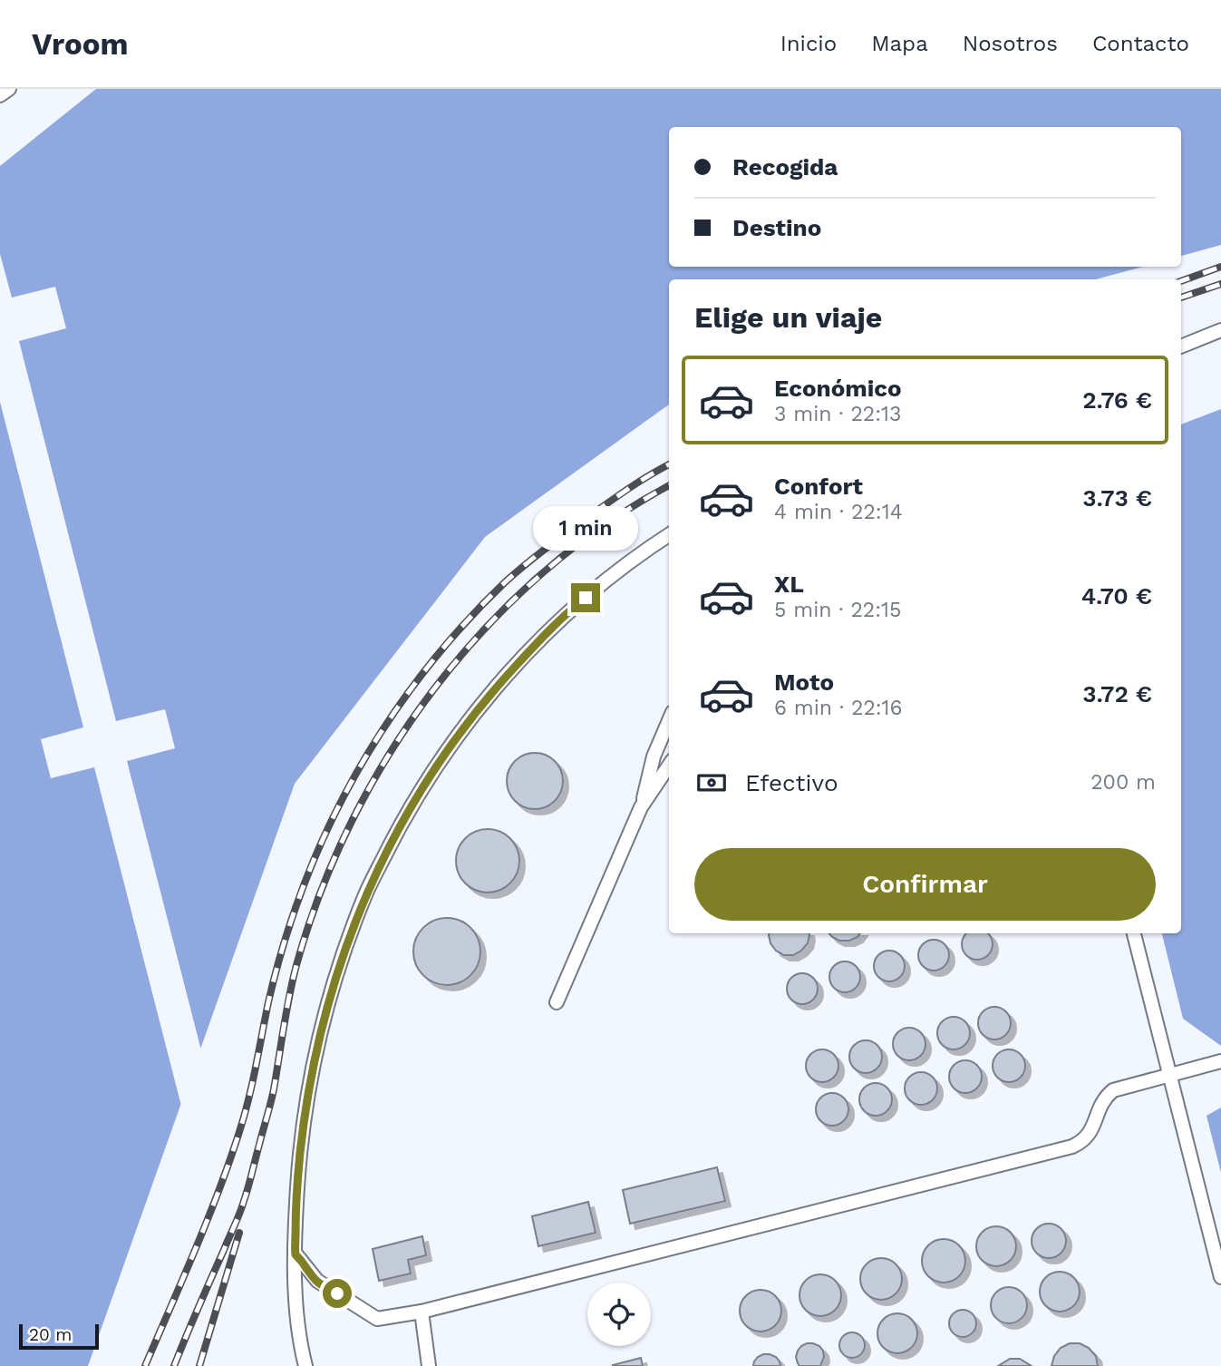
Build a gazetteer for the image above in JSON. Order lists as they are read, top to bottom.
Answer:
{
  "scale_bar": "20 m",
  "page": {
    "header": "Vroom",
    "nav": [
      "Inicio",
      "Mapa",
      "Nosotros",
      "Contacto"
    ],
    "banner": ["Recogida", "Destino"],
    "heading": "Elige un viaje",
    "list": [
      {
        "name": "Económico",
        "note": "3 min · 22:13",
        "value": "2.76 €"
      },
      {
        "name": "Confort",
        "note": "4 min · 22:14",
        "value": "3.73 €"
      },
      {
        "name": "XL",
        "note": "5 min · 22:15",
        "value": "4.70 €"
      },
      {
        "name": "Moto",
        "note": "6 min · 22:16",
        "value": "3.72 €"
      }
    ],
    "bubble": "1 min",
    "pay": ["Efectivo", "200 m"],
    "buttons": "Confirmar",
    "scale": "20 m"
  }
}
